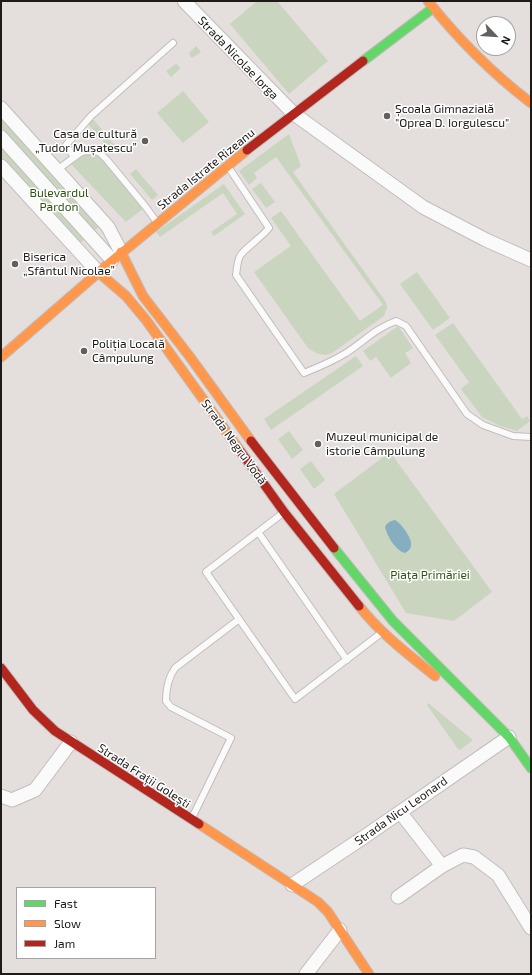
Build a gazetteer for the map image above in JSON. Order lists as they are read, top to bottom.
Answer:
{
  "streets": {
    "street": [
      "Strada Nicolae Iorga",
      "Strada Istrate Rizeanu",
      "Strada Negru Vodă",
      "Strada Frații Golești",
      "Strada Nicu Leonard"
    ]
  },
  "crossings": [
    ["Strada Nicolae Iorga", "Strada Istrate Rizeanu"],
    ["Strada Istrate Rizeanu", "Strada Negru Vodă"],
    ["Strada Negru Vodă", "Strada Nicu Leonard"],
    ["Strada Frații Golești", "Strada Nicu Leonard"]
  ],
  "parks": ["Bulevardul Pardon", "Piaţa Primăriei"],
  "places": [
    "Școala Gimnazială \"Oprea D. Iorgulescu\"",
    "Casa de cultură „Tudor Mușatescu”",
    "Biserica „Sfântul Nicolae”",
    "Poliția Locală Câmpulung",
    "Muzeul municipal de istorie Câmpulung"
  ],
  "legend": ["Fast", "Slow", "Jam"],
  "north": "bottom right"
}
